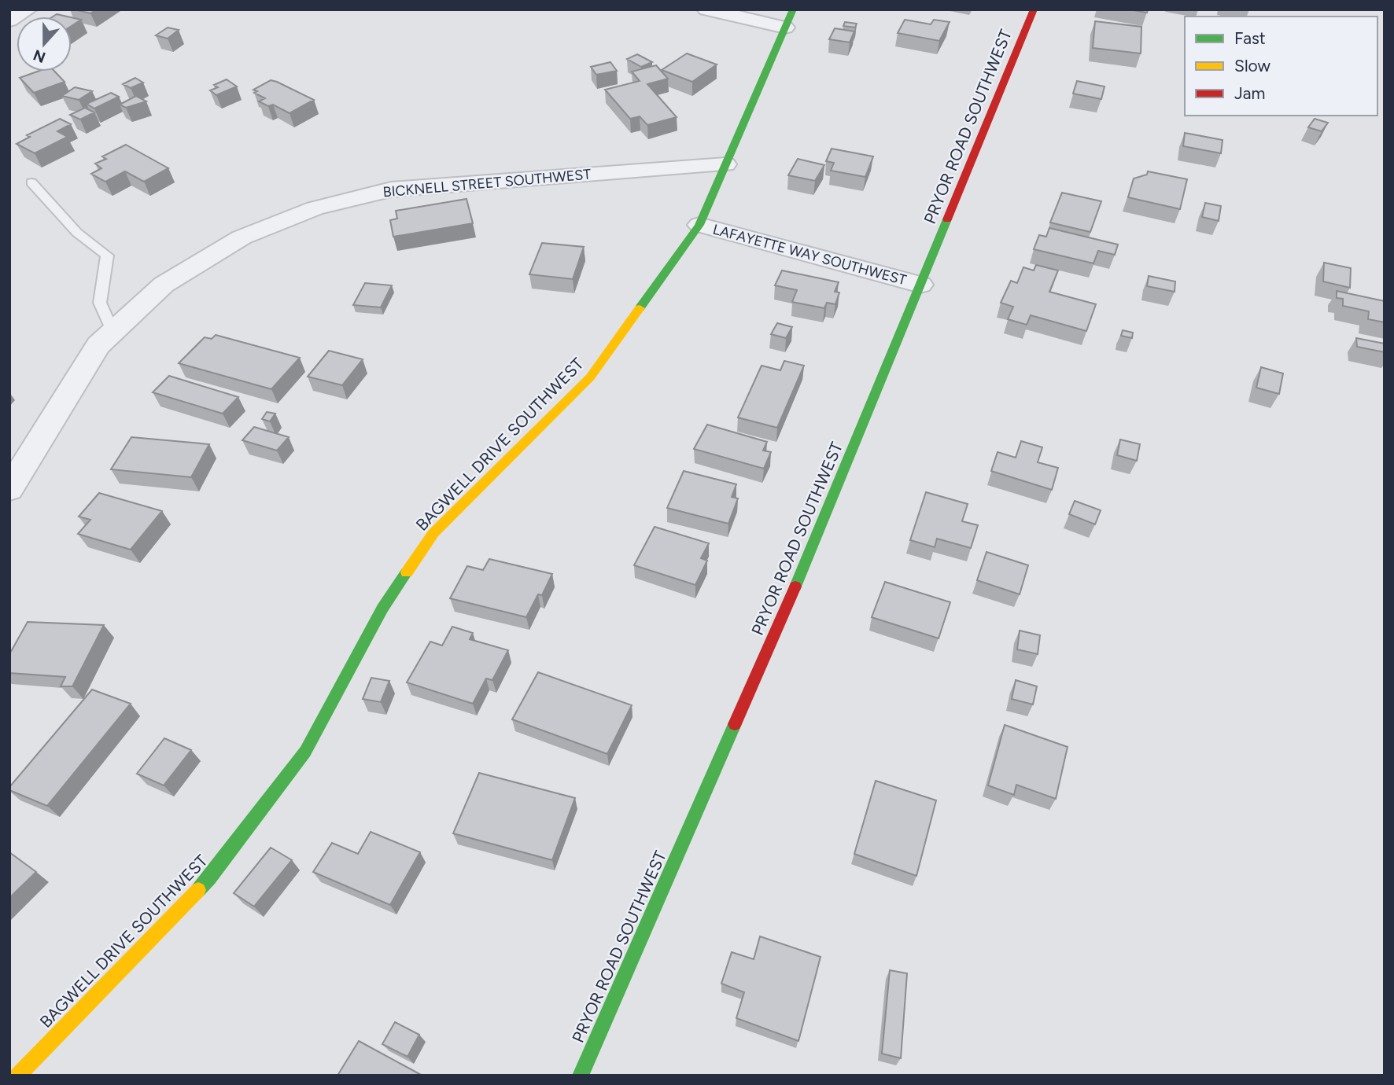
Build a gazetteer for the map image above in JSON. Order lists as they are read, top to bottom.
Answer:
{
  "streets": {
    "street": [
      "PRYOR ROAD SOUTHWEST",
      "BICKNELL STREET SOUTHWEST",
      "LAFAYETTE WAY SOUTHWEST",
      "BAGWELL DRIVE SOUTHWEST"
    ]
  },
  "crossings": [
    ["PRYOR ROAD SOUTHWEST", "LAFAYETTE WAY SOUTHWEST"],
    ["BICKNELL STREET SOUTHWEST", "BAGWELL DRIVE SOUTHWEST"],
    ["LAFAYETTE WAY SOUTHWEST", "BAGWELL DRIVE SOUTHWEST"]
  ],
  "legend": ["Fast", "Slow", "Jam"],
  "north": "bottom"
}
